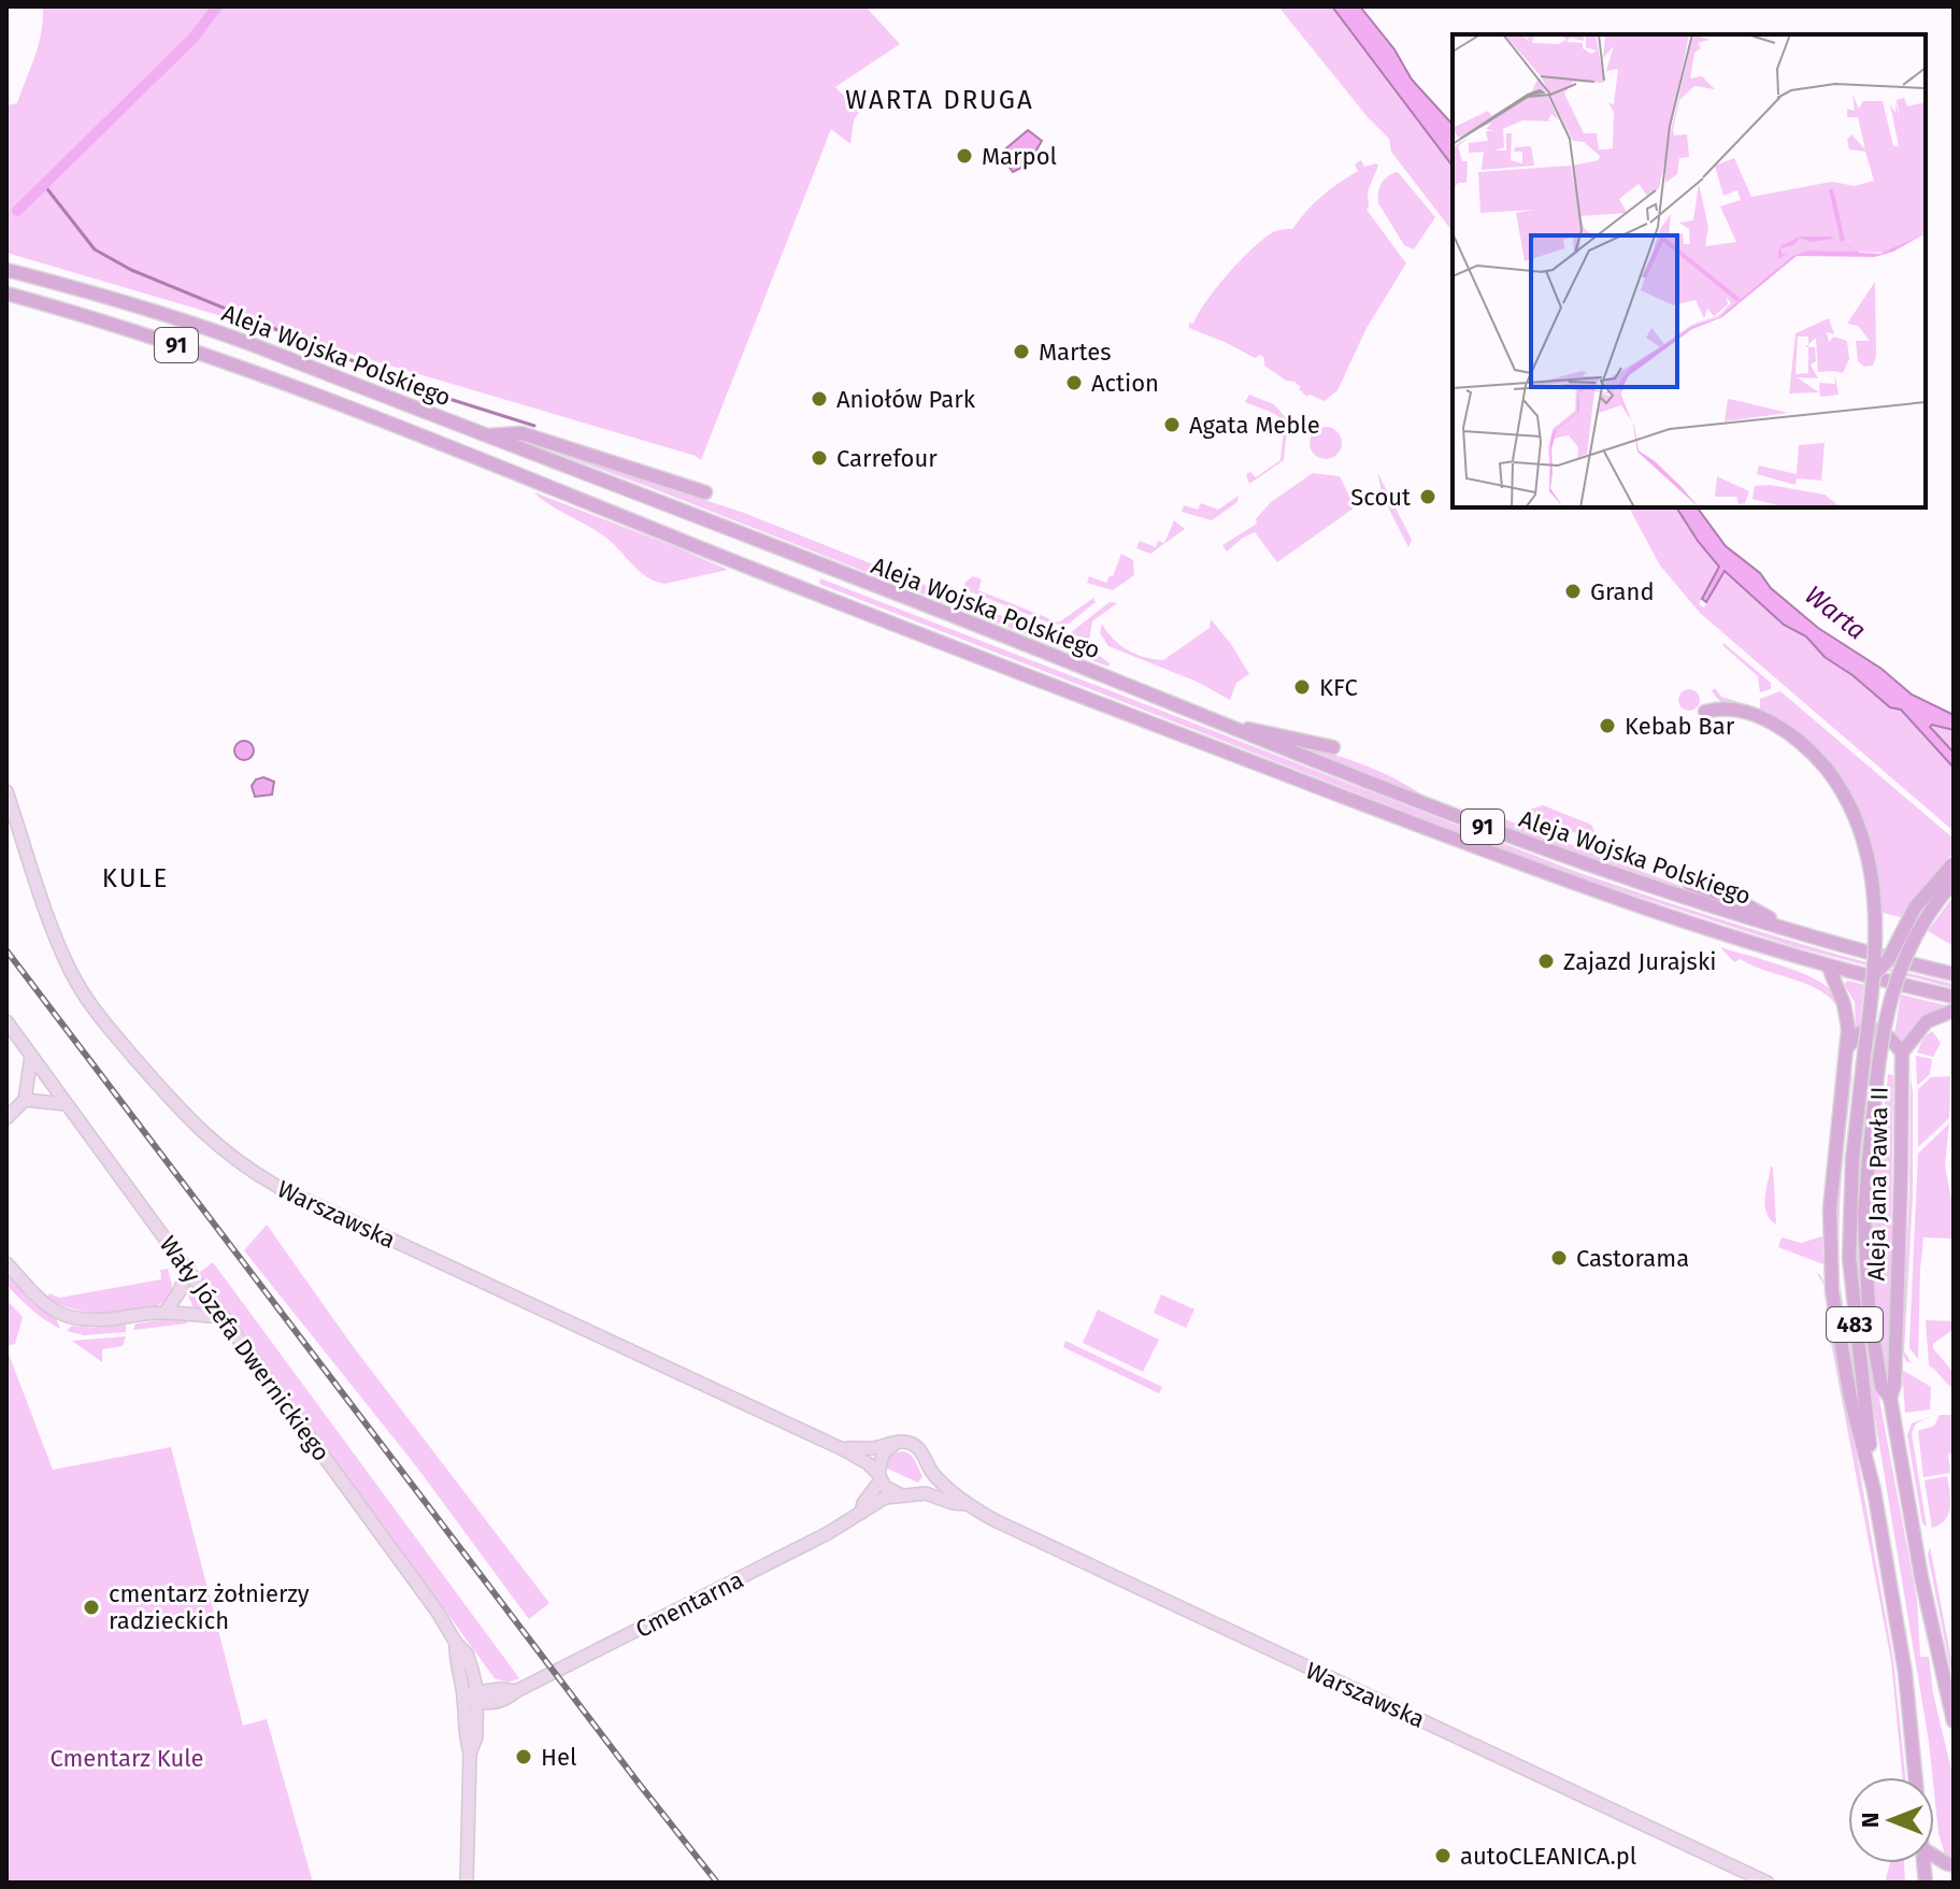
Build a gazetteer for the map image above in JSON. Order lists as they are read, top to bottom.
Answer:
{
  "streets": {
    "main road": [
      "91",
      "Aleja Wojska Polskiego",
      "Aleja Jana Pawła II",
      "483"
    ],
    "street": ["Warszawska", "Wały Józefa Dwernickiego", "Cmentarna"]
  },
  "crossings": [
    ["Aleja Wojska Polskiego", "Aleja Jana Pawła II"],
    ["Warszawska", "Cmentarna"],
    ["Wały Józefa Dwernickiego", "Cmentarna"]
  ],
  "districts": ["WARTA DRUGA", "KULE"],
  "water": ["Warta"],
  "parks": ["Cmentarz Kule"],
  "places": [
    "Marpol",
    "Martes",
    "Action",
    "Aniołów Park",
    "Agata Meble",
    "Carrefour",
    "Scout",
    "Grand",
    "KFC",
    "Kebab Bar",
    "Zajazd Jurajski",
    "Castorama",
    "cmentarz żołnierzy radzieckich",
    "Hel",
    "autoCLEANICA.pl"
  ],
  "north": "left"
}
